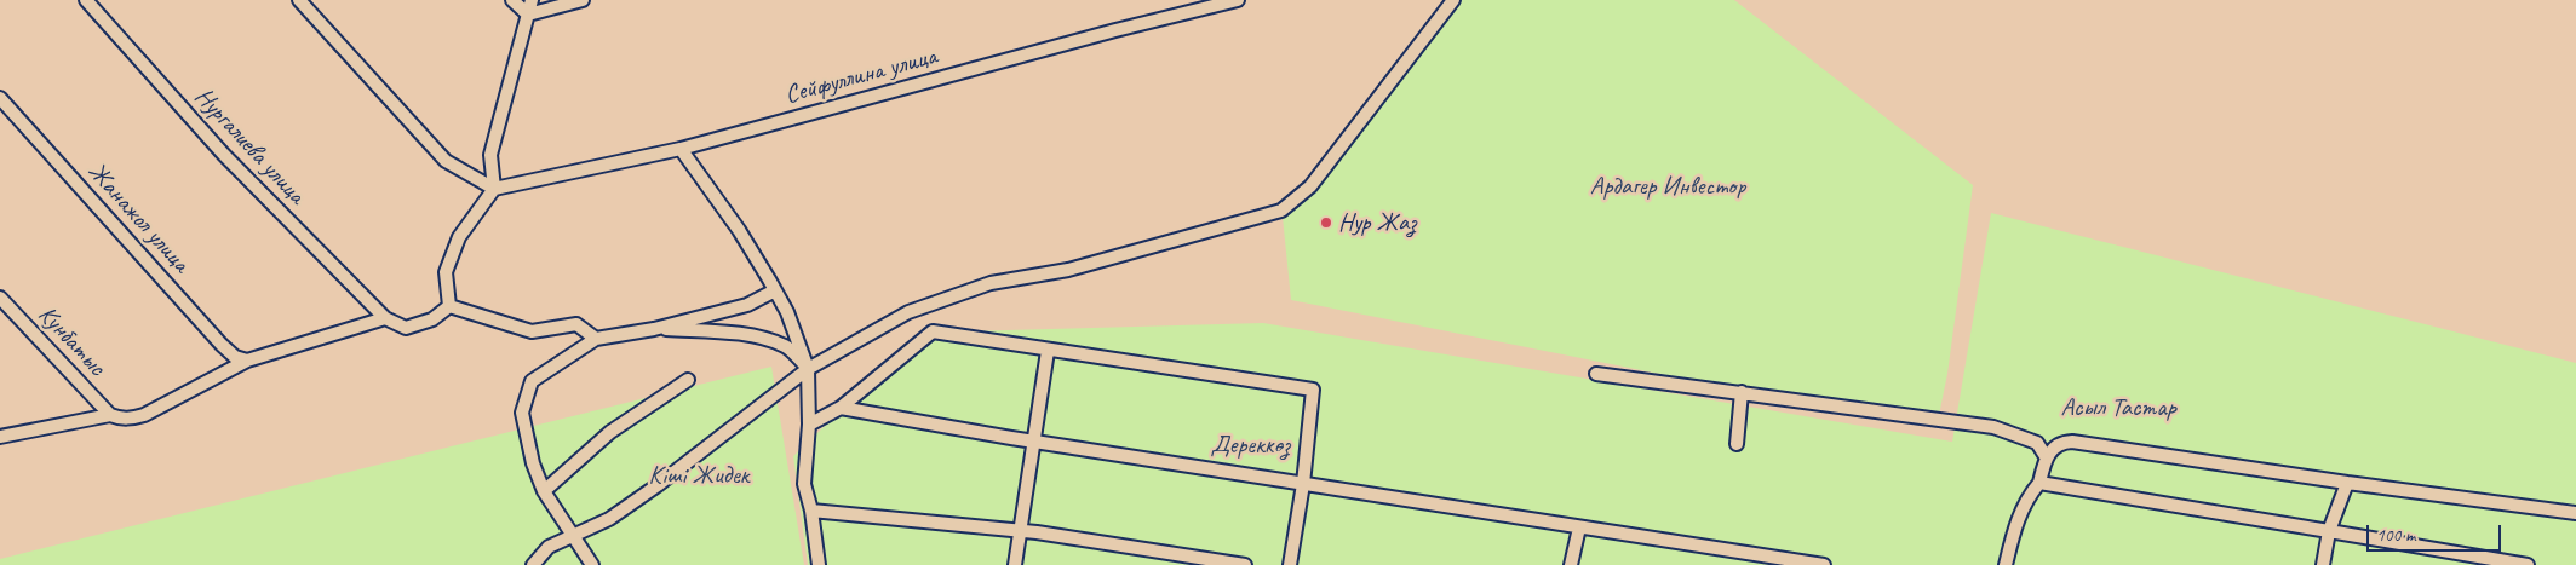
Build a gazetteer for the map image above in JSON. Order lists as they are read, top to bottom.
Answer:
{
  "streets": {
    "street": [
      "Сейфуллина улица",
      "Нургалиева улица",
      "Жанажол улица",
      "Кунбатыс"
    ]
  },
  "parks": [
    "Ардагер Инвестор",
    "Асыл Тастар",
    "Дереккөз",
    "Кіші Жидек"
  ],
  "places": ["Нур Жаз"],
  "scale_bar": "100 m"
}
